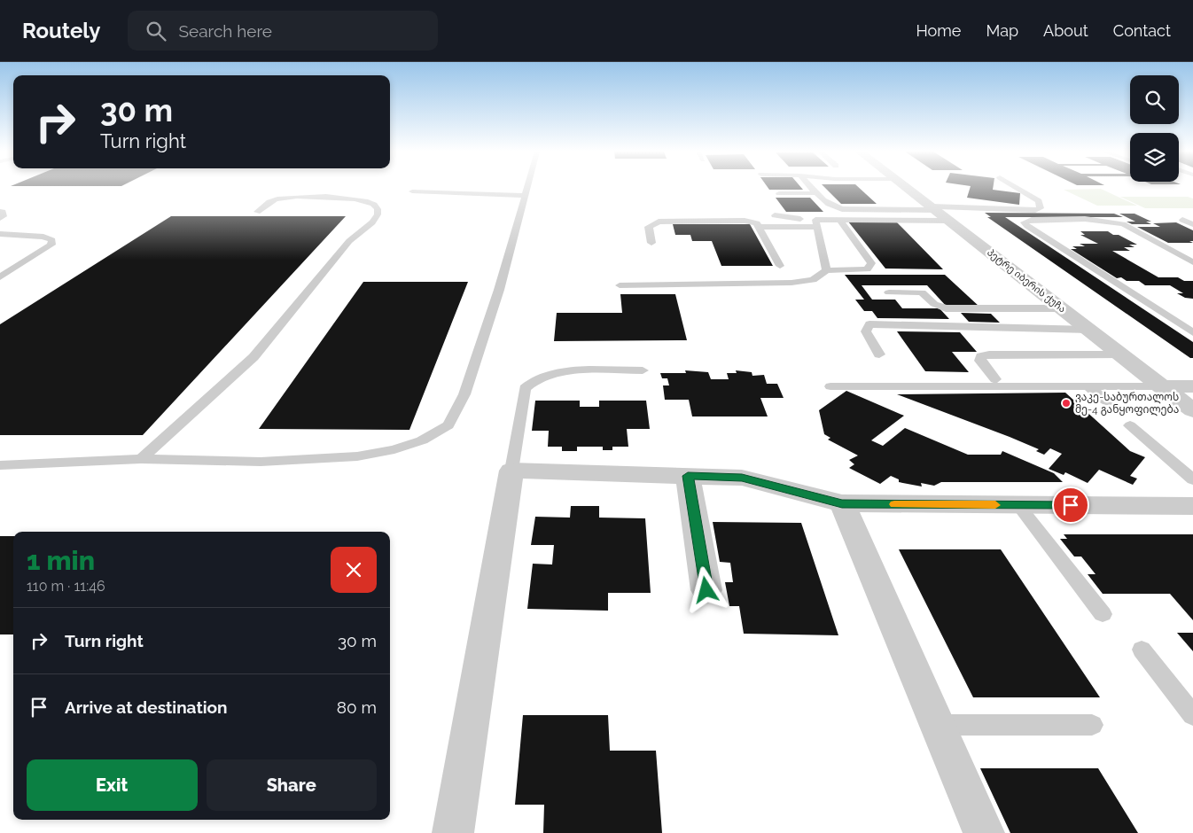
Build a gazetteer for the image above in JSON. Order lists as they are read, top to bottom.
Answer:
{
  "streets": {
    "street": ["პეტრე იბერის ქუჩა"]
  },
  "places": ["ვაკე-საბურთალოს მე-4 განყოფილება"],
  "page": {
    "header": "Routely",
    "search": "Search here",
    "nav": [
      "Home",
      "Map",
      "About",
      "Contact"
    ],
    "turn": ["30 m", "Turn right"],
    "heading": ["1 min", "110 m · 11:46"],
    "list": [
      {
        "name": "Turn right",
        "value": "30 m"
      },
      {
        "name": "Arrive at destination",
        "value": "80 m"
      }
    ],
    "buttons": ["Exit", "Share"]
  }
}
